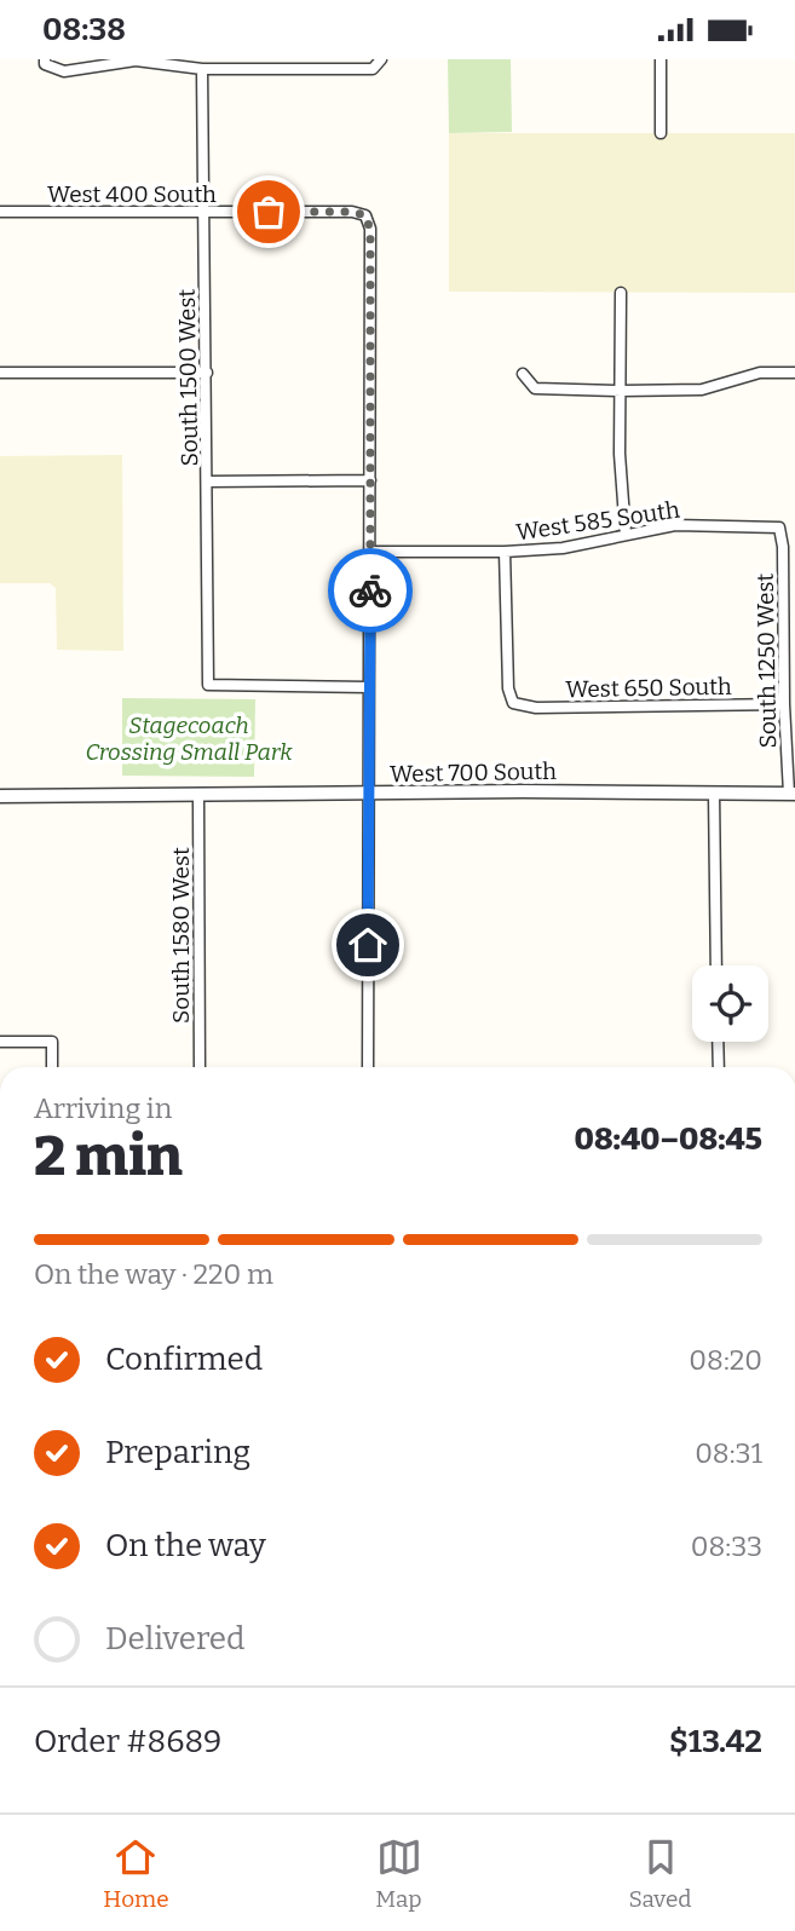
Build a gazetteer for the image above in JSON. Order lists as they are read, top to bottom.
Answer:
{
  "streets": {
    "street": [
      "West 400 South",
      "South 1500 West",
      "West 585 South",
      "South 1250 West",
      "West 650 South",
      "West 700 South",
      "South 1580 West"
    ]
  },
  "crossings": [
    ["West 400 South", "South 1500 West"],
    ["West 585 South", "South 1250 West"],
    ["West 585 South", "West 650 South"],
    ["South 1250 West", "West 650 South"],
    ["South 1250 West", "West 700 South"],
    ["West 700 South", "South 1580 West"]
  ],
  "parks": ["Stagecoach Crossing Small Park"],
  "page": {
    "status": "08:38",
    "heading": ["2 min", "Arriving in", "08:40–08:45"],
    "panel": ["Order #8689", "$13.42"],
    "bar": "On the way · 220 m",
    "list": [
      ["Confirmed", "08:20"],
      ["Preparing", "08:31"],
      ["On the way", "08:33"],
      "Delivered"
    ],
    "tabs": ["Home", "Map", "Saved"]
  }
}
